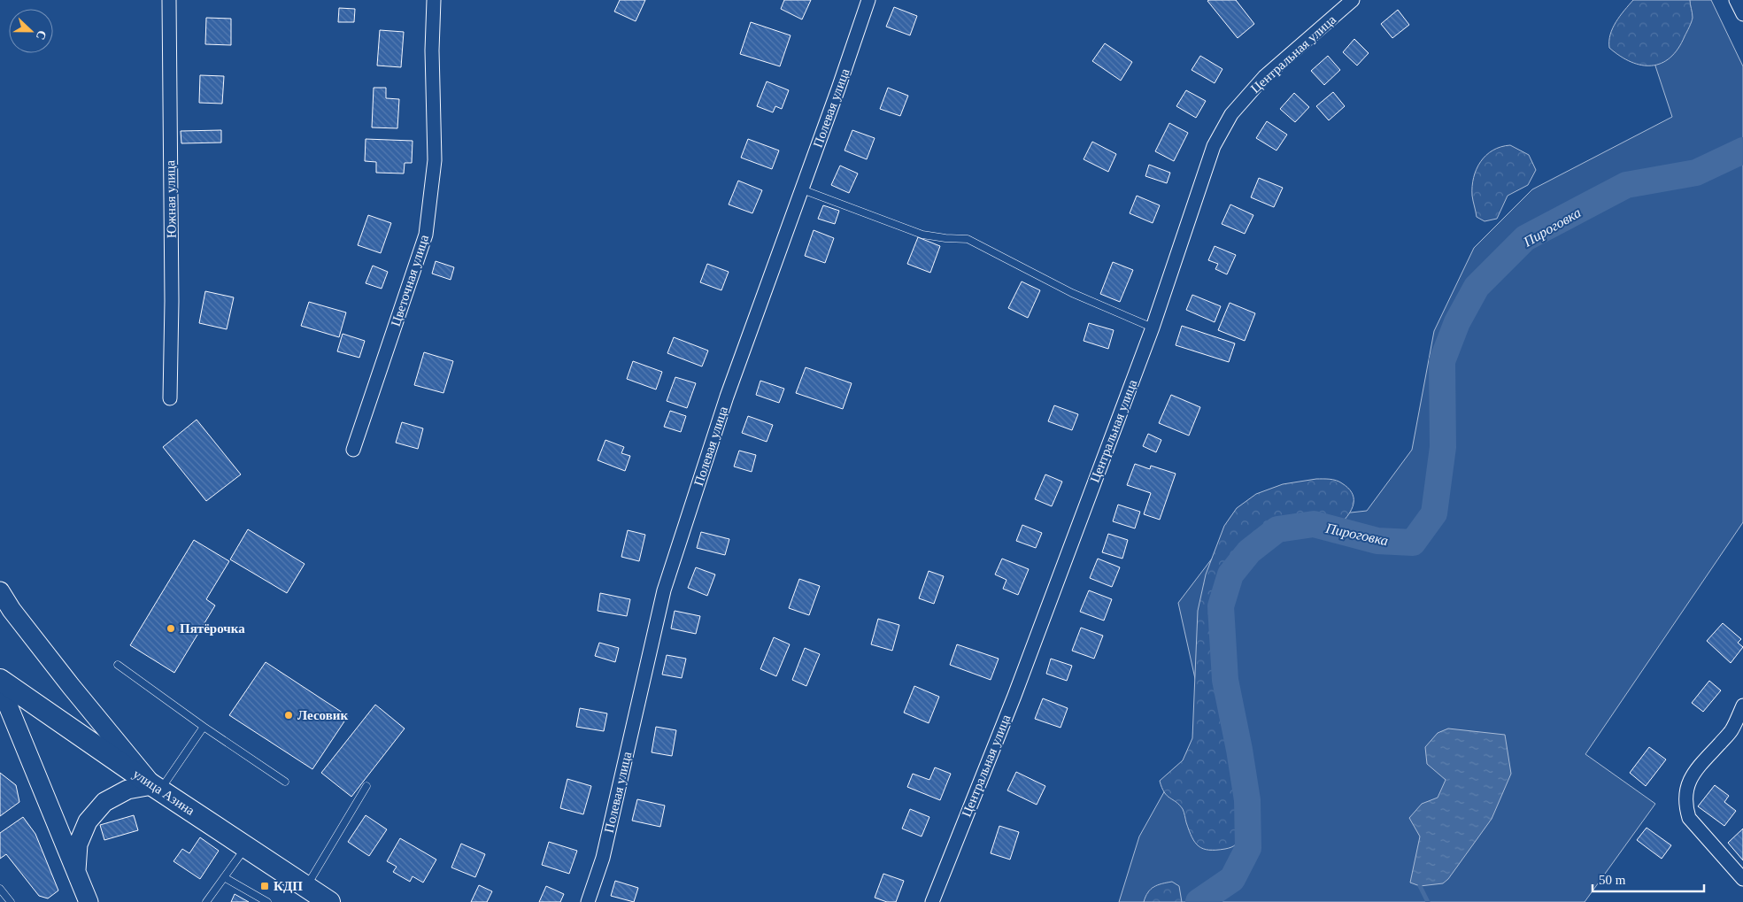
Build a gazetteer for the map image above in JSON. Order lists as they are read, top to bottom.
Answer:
{
  "streets": {
    "main road": ["улица Азина"],
    "street": [
      "Центральная улица",
      "Полевая улица",
      "Южная улица",
      "Цветочная улица"
    ]
  },
  "water": ["Пироговка"],
  "places": {
    "other": ["Пятёрочка", "Лесовик"],
    "transit": ["КДП"]
  },
  "scale_bar": "50 m",
  "north": "right"
}
